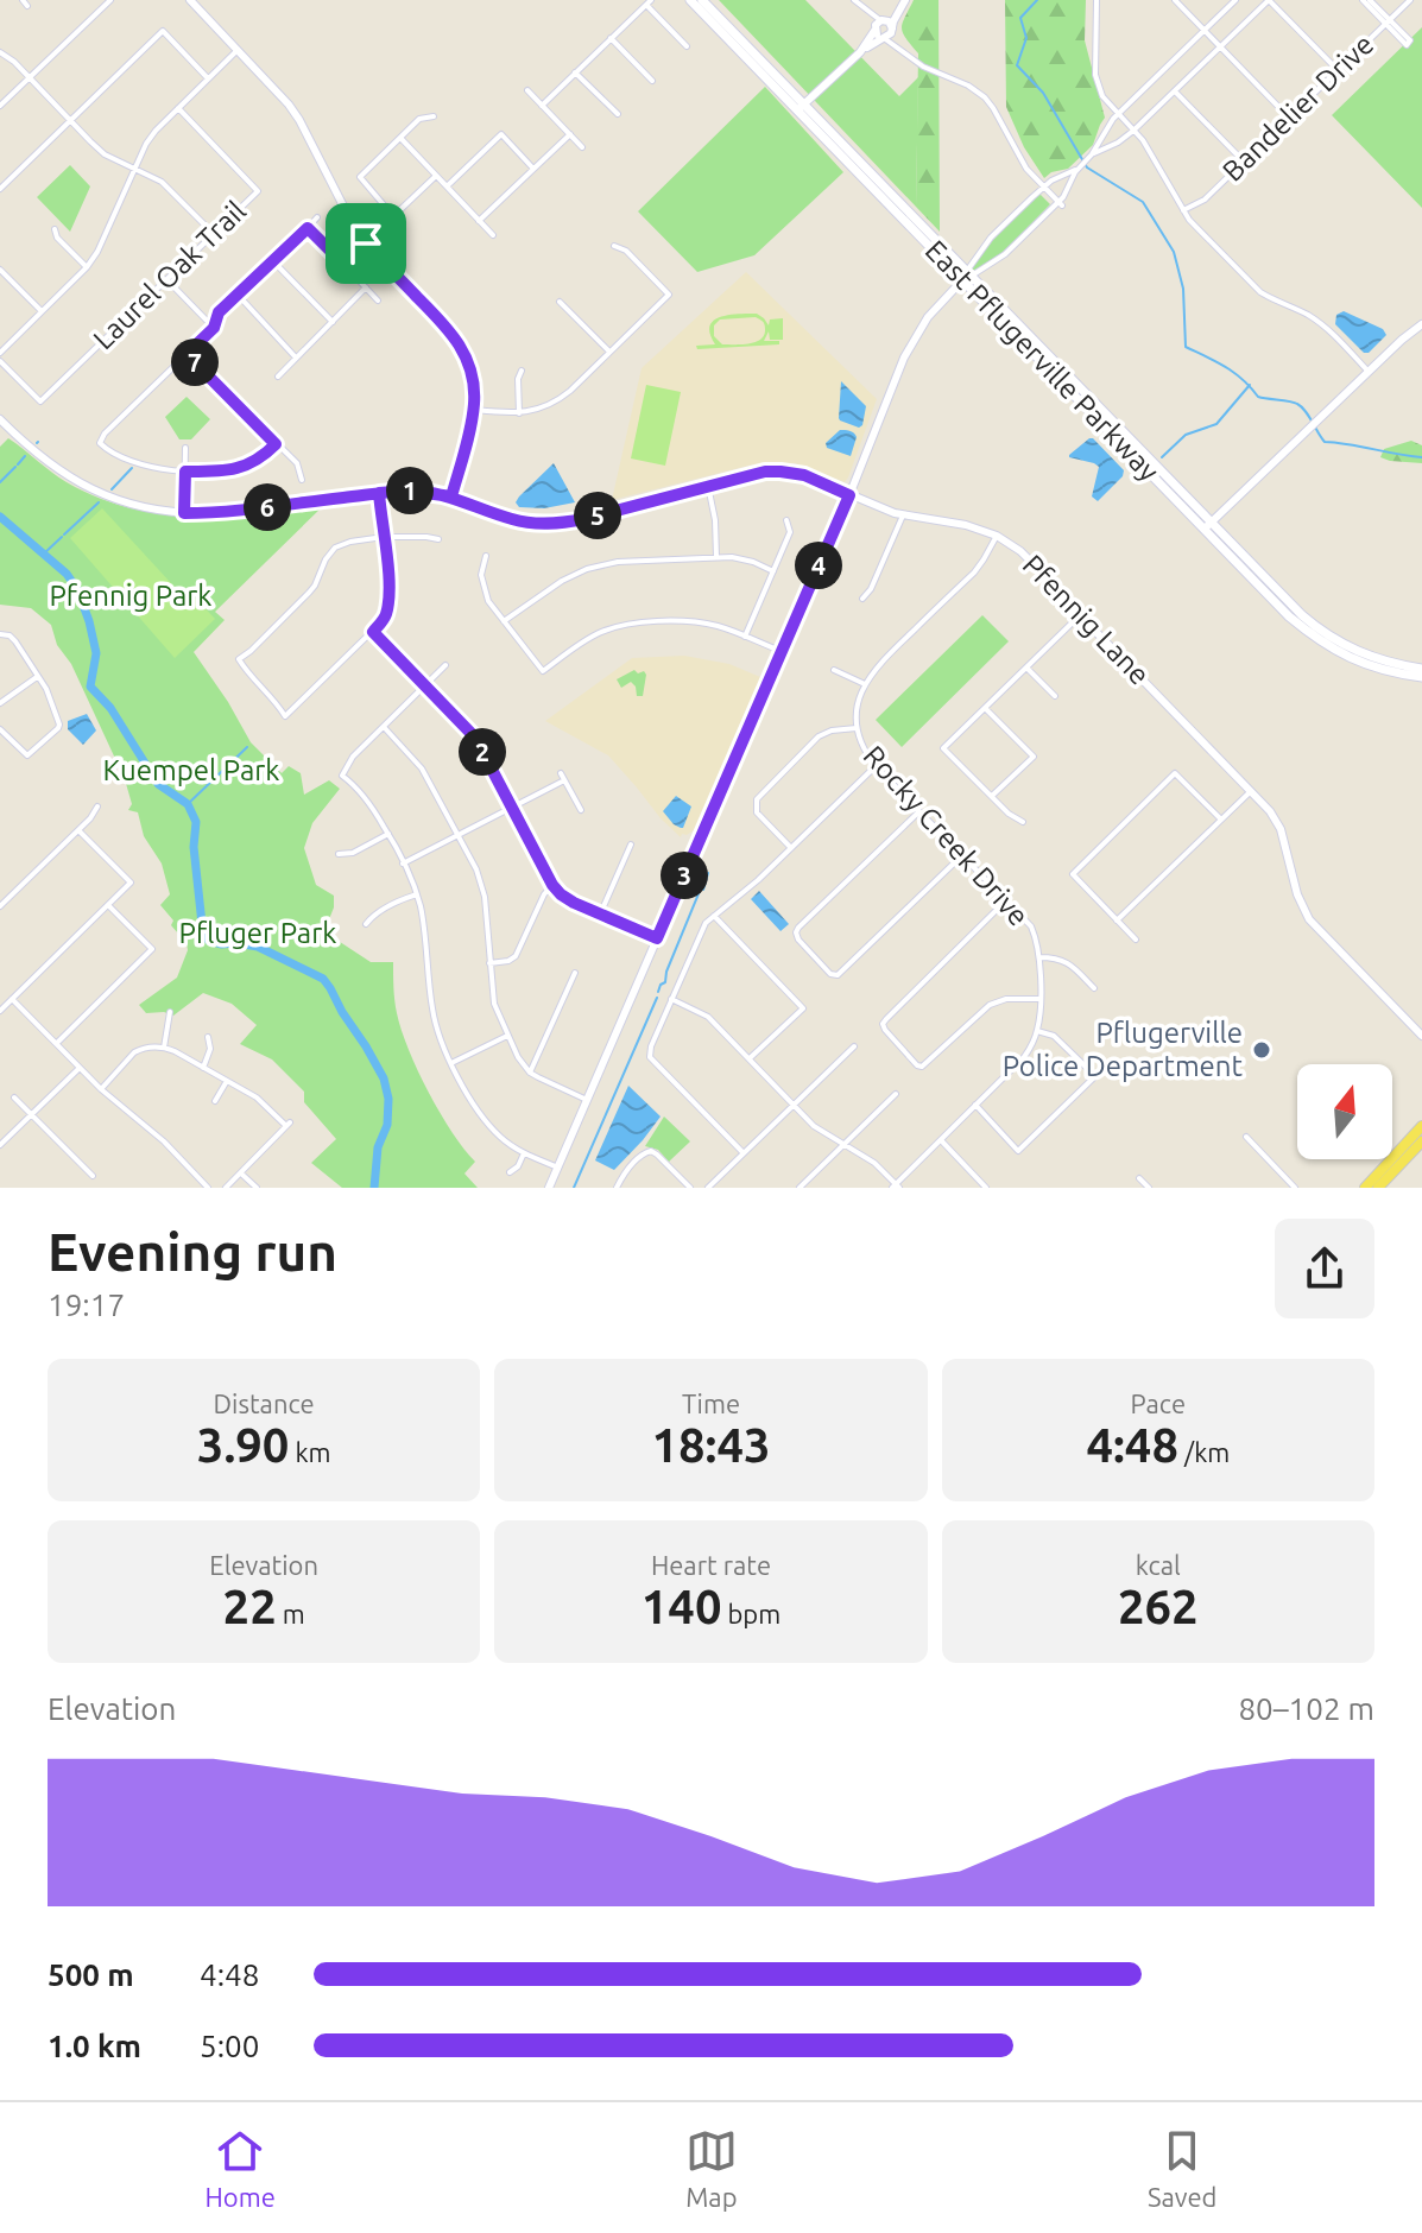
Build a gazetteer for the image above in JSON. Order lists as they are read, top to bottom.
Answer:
{
  "streets": {
    "main road": ["East Pflugerville Parkway"],
    "street": [
      "Bandelier Drive",
      "Laurel Oak Trail",
      "Pfennig Lane",
      "Rocky Creek Drive"
    ]
  },
  "crossings": [
    ["Pfennig Lane", "Rocky Creek Drive"]
  ],
  "parks": ["Pfennig Park", "Kuempel Park", "Pfluger Park"],
  "places": ["Pflugerville Police Department"],
  "north": "top",
  "page": {
    "pins": [
      "7",
      "1",
      "6",
      "5",
      "4",
      "2",
      "3"
    ],
    "heading": ["Evening run", "19:17"],
    "stats": [
      ["Distance", "3.90 km"],
      ["Time", "18:43"],
      ["Pace", "4:48 /km"],
      ["Elevation", "22 m"],
      ["Heart rate", "140 bpm"],
      ["kcal", "262"]
    ],
    "chart": ["Elevation", "80–102 m"],
    "list": [
      {
        "name": "500 m",
        "note": "4:48"
      },
      {
        "name": "1.0 km",
        "note": "5:00"
      }
    ],
    "tabs": ["Home", "Map", "Saved"]
  }
}
